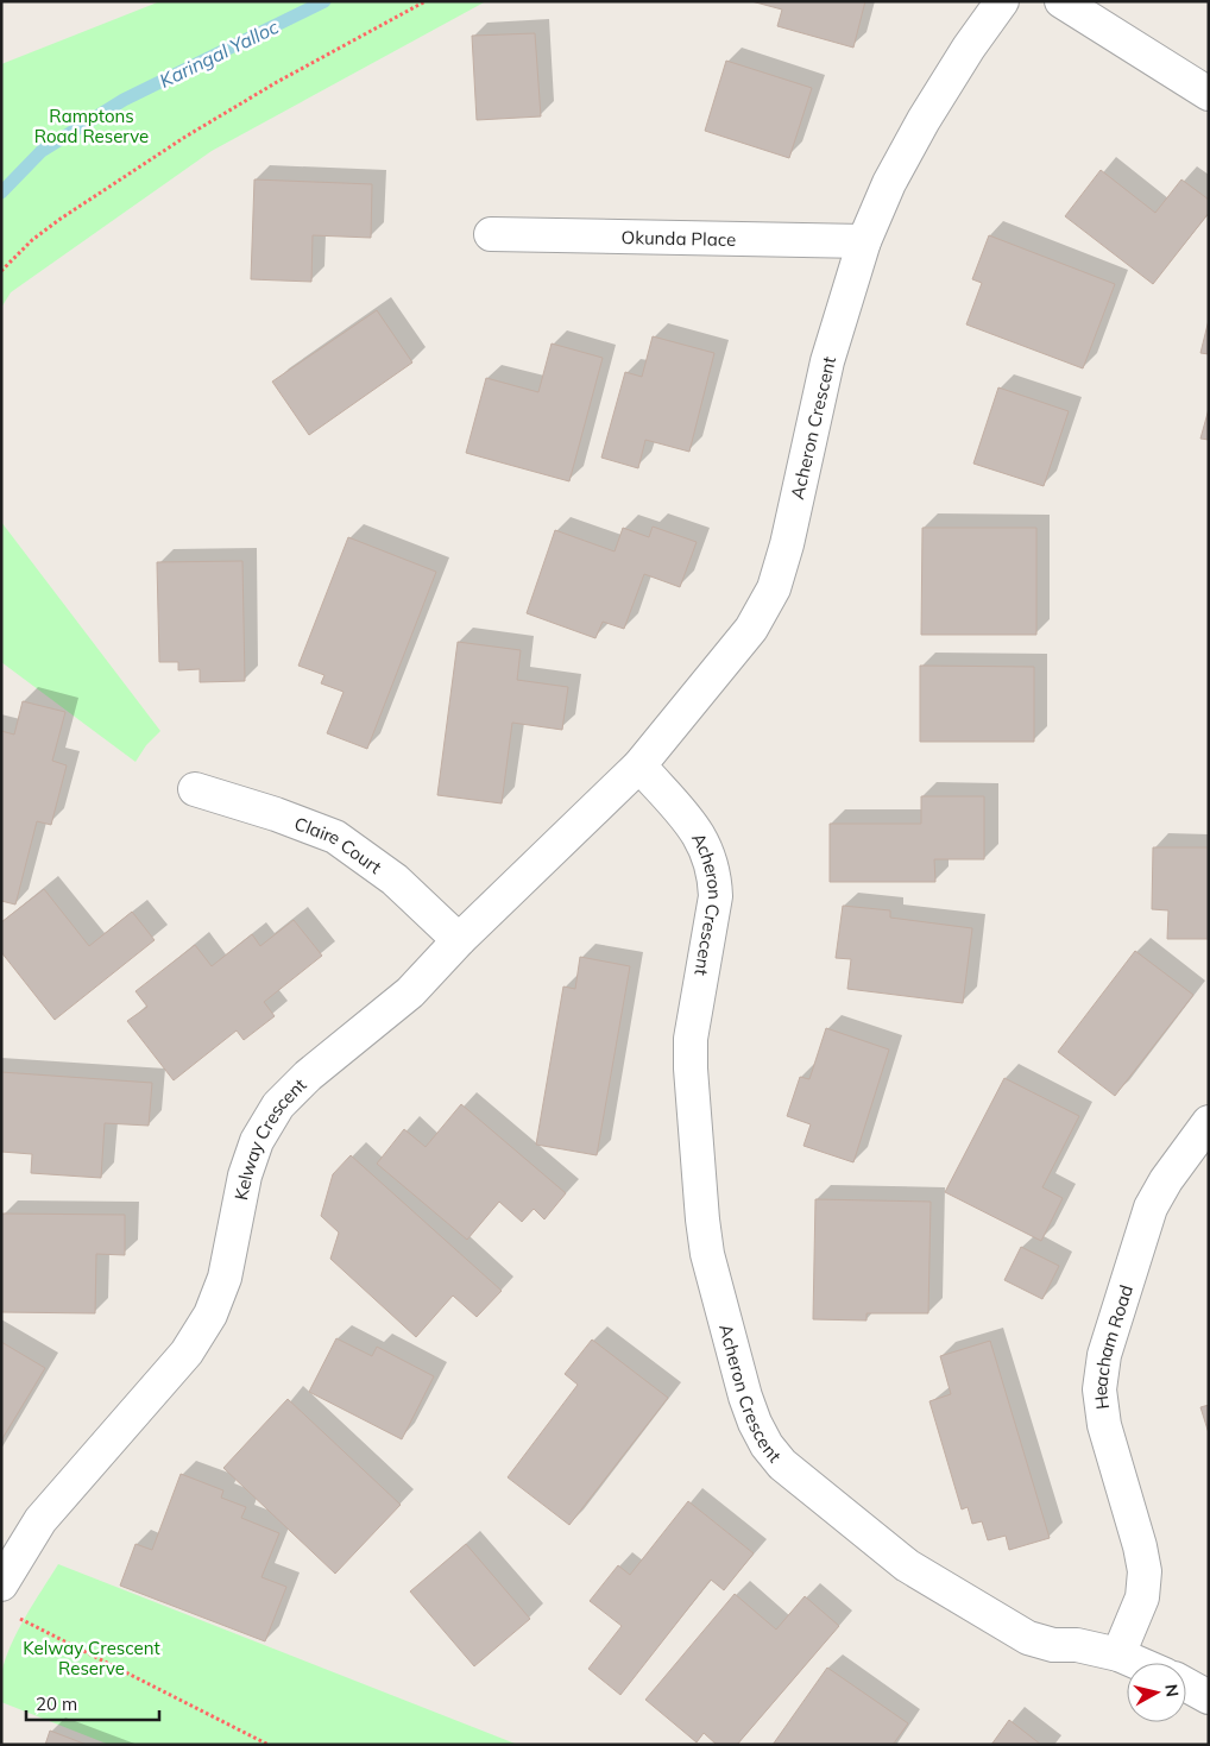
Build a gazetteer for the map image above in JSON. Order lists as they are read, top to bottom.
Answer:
{
  "streets": {
    "street": [
      "Okunda Place",
      "Acheron Crescent",
      "Claire Court",
      "Kelway Crescent",
      "Heacham Road"
    ]
  },
  "crossings": [
    ["Okunda Place", "Acheron Crescent"],
    ["Acheron Crescent", "Kelway Crescent"],
    ["Acheron Crescent", "Heacham Road"],
    ["Claire Court", "Kelway Crescent"]
  ],
  "water": ["Karingal Yalloc"],
  "parks": ["Ramptons Road Reserve", "Kelway Crescent Reserve"],
  "scale_bar": "20 m",
  "north": "right"
}
